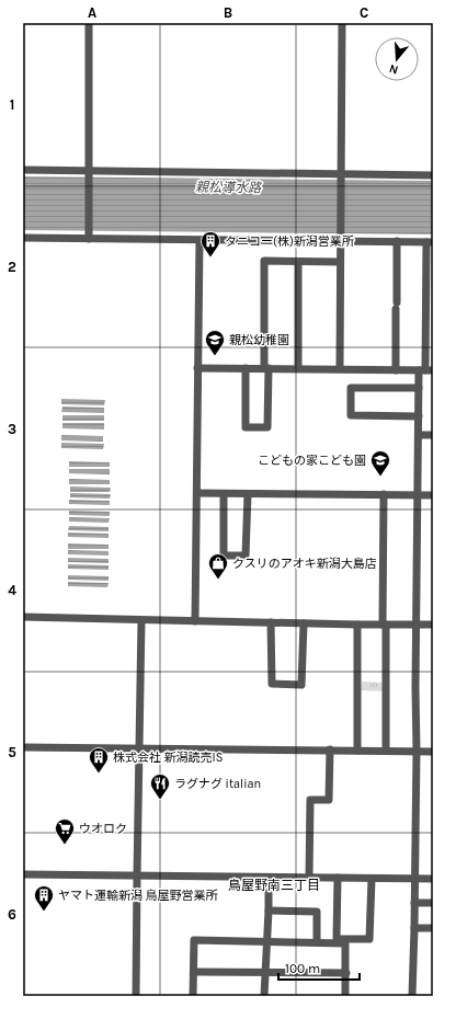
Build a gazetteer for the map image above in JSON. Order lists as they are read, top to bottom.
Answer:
{
  "districts": ["鳥屋野南三丁目"],
  "water": ["親松導水路"],
  "places": {
    "building": ["タニコー(株)新潟営業所", "株式会社 新潟読売IS", "ヤマト運輸新潟 鳥屋野営業所"],
    "school or university": ["親松幼稚園", "こどもの家こども園"],
    "shop": ["クスリのアオキ新潟大島店"],
    "restaurant": ["ラグナグ italian"],
    "supermarket": ["ウオロク"]
  },
  "scale_bar": "100 m",
  "north": "bottom",
  "grid": {
    "columns": ["A", "B", "C"],
    "rows": [
      "1",
      "2",
      "3",
      "4",
      "5",
      "6"
    ]
  }
}
